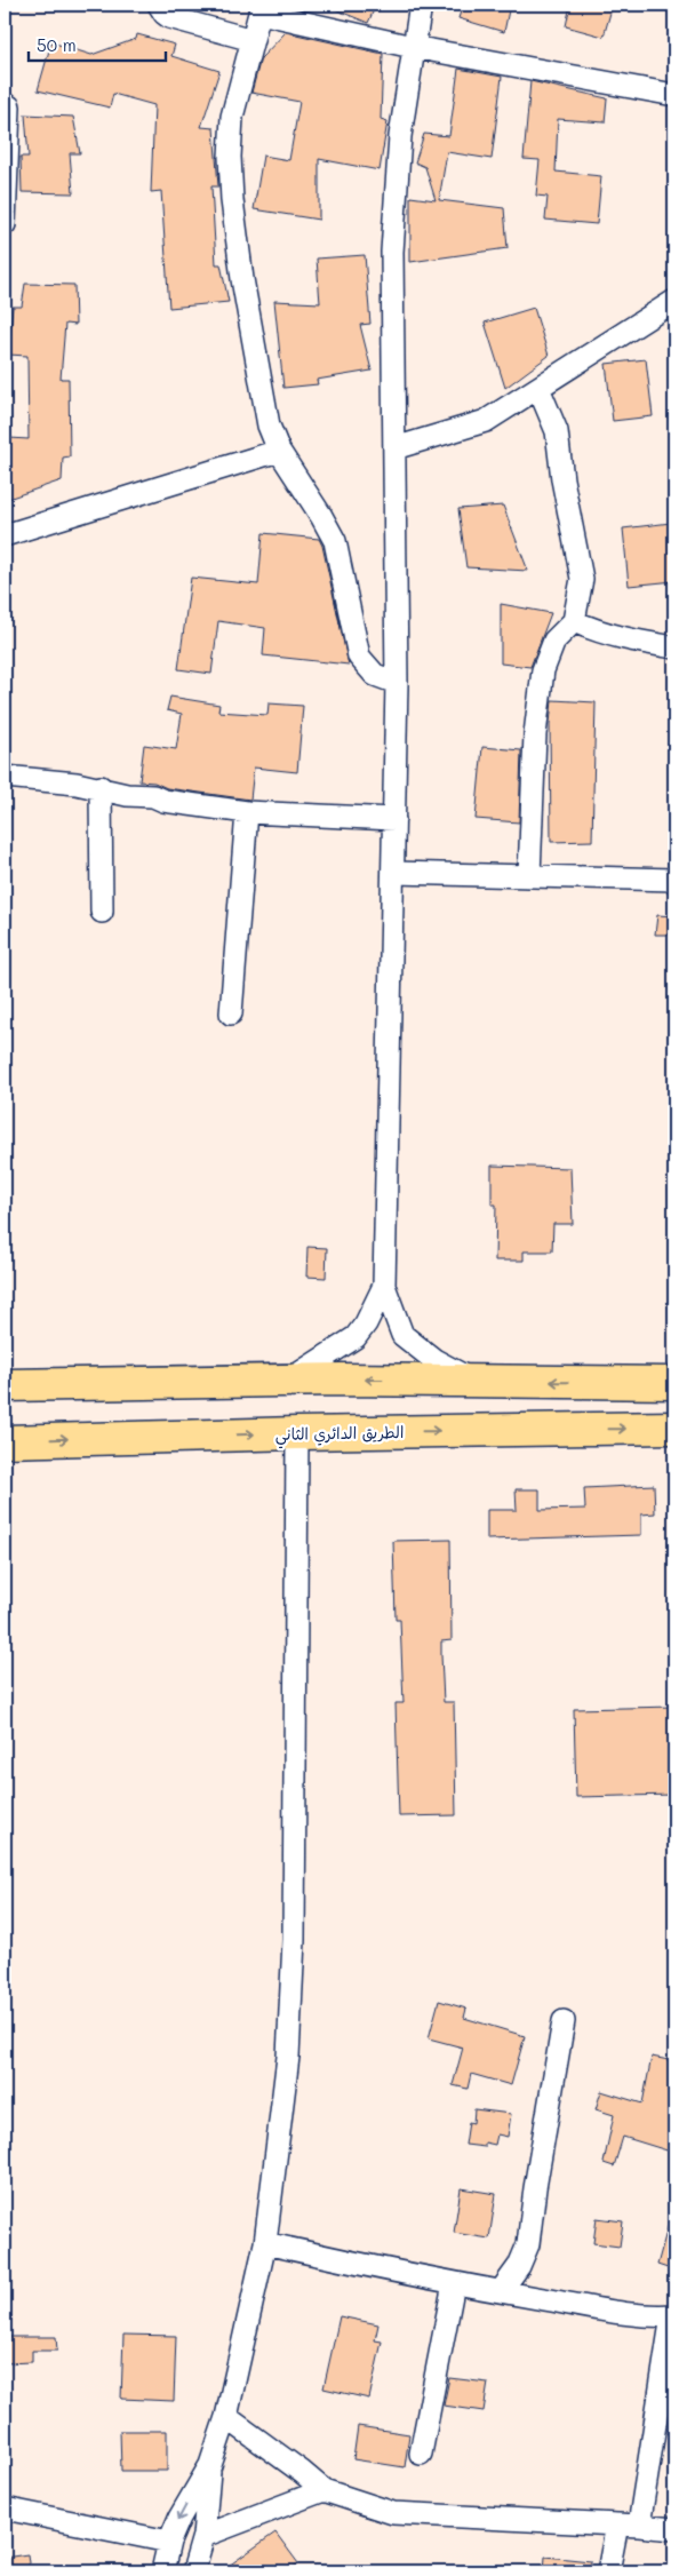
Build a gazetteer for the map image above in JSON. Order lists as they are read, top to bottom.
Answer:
{
  "streets": {
    "highway": ["الطريق الدائري الثاني"]
  },
  "scale_bar": "50 m"
}
